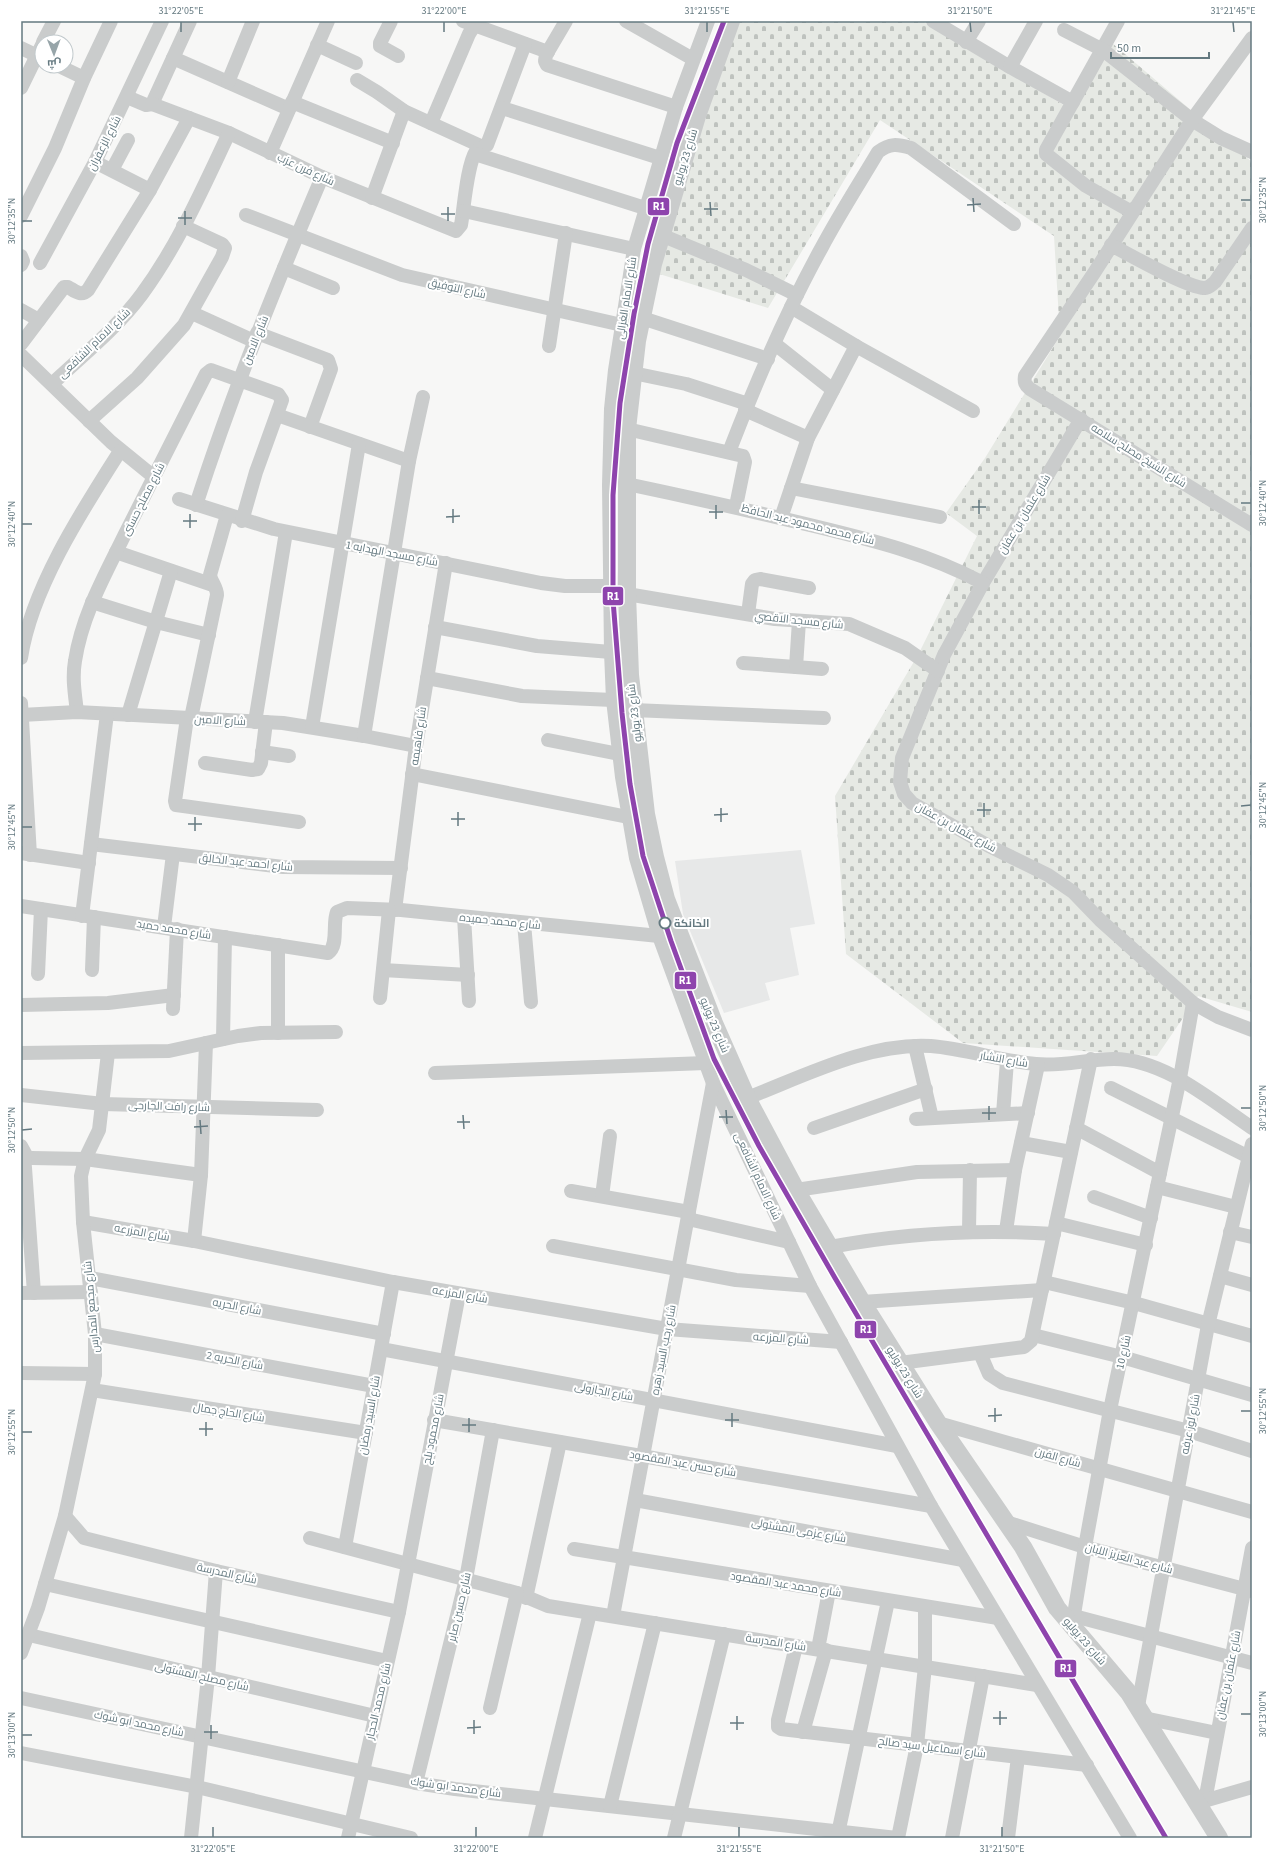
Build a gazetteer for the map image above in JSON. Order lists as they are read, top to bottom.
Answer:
{
  "streets": {
    "street": [
      "شارع الزعفران",
      "شارع 23 يوليو",
      "شارع فرن عزب",
      "شارع التوفيق",
      "شارع الامام الغزالى",
      "شارع الامين",
      "شارع الامام الشافعى",
      "شارع الشيخ مصلح سلامه",
      "شارع مصلح حسنى",
      "شارع عثمان بن عفان",
      "شارع محمد محمود عبد الحافظ",
      "شارع مسجد الهدايه 1",
      "شارع مسجد الاقصي",
      "شارع فاهيمه",
      "شارع احمد عبد الخالق",
      "شارع محمد حميده",
      "شارع محمد حميد",
      "شارع النشار",
      "شارع رافت الجارحى",
      "شارع المزرعه",
      "شارع الحريه",
      "شارع مجمع المدارس",
      "شارع رجب السيد زهره",
      "شارع 10",
      "شارع الحريه 2",
      "شارع الجازولى",
      "شارع الحاج جمال",
      "شارع السيد رمضان",
      "شارع لوز عرفه",
      "شارع محمود بلح",
      "شارع الفرن",
      "شارع حسن عبد المقصود",
      "شارع عزمى المشتولى",
      "شارع عبد العزيز اللبان",
      "شارع المدرسة",
      "شارع محمد عبد المقصود",
      "شارع حسين صابر",
      "شارع مصلح المشتولى",
      "شارع محمد الحجار",
      "شارع محمد ابو شوك",
      "شارع اسماعيل سيد صالح"
    ]
  },
  "crossings": [
    ["شارع الزعفران", "شارع فرن عزب"],
    ["شارع 23 يوليو", "شارع عثمان بن عفان"],
    ["شارع 23 يوليو", "شارع محمد محمود عبد الحافظ"],
    ["شارع 23 يوليو", "شارع مسجد الاقصي"],
    ["شارع 23 يوليو", "شارع النشار"],
    ["شارع 23 يوليو", "شارع 10"],
    ["شارع 23 يوليو", "شارع لوز عرفه"],
    ["شارع 23 يوليو", "شارع الفرن"],
    ["شارع 23 يوليو", "شارع عبد العزيز اللبان"],
    ["شارع فرن عزب", "شارع الامين"],
    ["شارع فرن عزب", "شارع الامام الشافعى"],
    ["شارع التوفيق", "شارع الامام الغزالى"],
    ["شارع التوفيق", "شارع الامين"],
    ["شارع الامام الغزالى", "شارع الامام الشافعى"],
    ["شارع الامام الغزالى", "شارع مسجد الهدايه 1"],
    ["شارع الامين", "شارع مصلح حسنى"],
    ["شارع الامين", "شارع مسجد الهدايه 1"],
    ["شارع الامين", "شارع فاهيمه"],
    ["شارع الامام الشافعى", "شارع مسجد الهدايه 1"],
    ["شارع الامام الشافعى", "شارع محمد حميده"],
    ["شارع الامام الشافعى", "شارع المزرعه"],
    ["شارع الامام الشافعى", "شارع رجب السيد زهره"],
    ["شارع الامام الشافعى", "شارع الجازولى"],
    ["شارع الشيخ مصلح سلامه", "شارع عثمان بن عفان"],
    ["شارع عثمان بن عفان", "شارع محمد محمود عبد الحافظ"],
    ["شارع عثمان بن عفان", "شارع مسجد الاقصي"],
    ["شارع عثمان بن عفان", "شارع 10"],
    ["شارع عثمان بن عفان", "شارع عبد العزيز اللبان"],
    ["شارع مسجد الهدايه 1", "شارع فاهيمه"],
    ["شارع فاهيمه", "شارع احمد عبد الخالق"],
    ["شارع فاهيمه", "شارع محمد حميده"],
    ["شارع محمد حميده", "شارع محمد حميد"],
    ["شارع النشار", "شارع 10"],
    ["شارع رافت الجارحى", "شارع مجمع المدارس"],
    ["شارع المزرعه", "شارع مجمع المدارس"],
    ["شارع المزرعه", "شارع رجب السيد زهره"],
    ["شارع المزرعه", "شارع السيد رمضان"],
    ["شارع المزرعه", "شارع محمود بلح"],
    ["شارع الحريه", "شارع مجمع المدارس"],
    ["شارع الحريه", "شارع السيد رمضان"],
    ["شارع مجمع المدارس", "شارع الحريه 2"],
    ["شارع مجمع المدارس", "شارع الحاج جمال"],
    ["شارع مجمع المدارس", "شارع المدرسة"],
    ["شارع مجمع المدارس", "شارع مصلح المشتولى"],
    ["شارع رجب السيد زهره", "شارع الجازولى"],
    ["شارع رجب السيد زهره", "شارع حسن عبد المقصود"],
    ["شارع رجب السيد زهره", "شارع عزمى المشتولى"],
    ["شارع رجب السيد زهره", "شارع المدرسة"],
    ["شارع رجب السيد زهره", "شارع محمد عبد المقصود"],
    ["شارع 10", "شارع الفرن"],
    ["شارع 10", "شارع عبد العزيز اللبان"],
    ["شارع الحريه 2", "شارع السيد رمضان"],
    ["شارع الجازولى", "شارع السيد رمضان"],
    ["شارع الجازولى", "شارع محمود بلح"],
    ["شارع الحاج جمال", "شارع السيد رمضان"],
    ["شارع السيد رمضان", "شارع المدرسة"],
    ["شارع لوز عرفه", "شارع الفرن"],
    ["شارع لوز عرفه", "شارع عبد العزيز اللبان"],
    ["شارع محمود بلح", "شارع حسن عبد المقصود"],
    ["شارع محمود بلح", "شارع المدرسة"],
    ["شارع محمود بلح", "شارع محمد الحجار"],
    ["شارع حسن عبد المقصود", "شارع حسين صابر"],
    ["شارع المدرسة", "شارع حسين صابر"],
    ["شارع المدرسة", "شارع محمد الحجار"],
    ["شارع المدرسة", "شارع اسماعيل سيد صالح"],
    ["شارع حسين صابر", "شارع محمد ابو شوك"],
    ["شارع مصلح المشتولى", "شارع محمد الحجار"],
    ["شارع محمد الحجار", "شارع محمد ابو شوك"]
  ],
  "places": ["الخانكة"],
  "lines": ["transit line R1"],
  "scale_bar": "50 m",
  "north": "bottom",
  "coordinates": [
    "31°22'05\"E",
    "31°22'00\"E",
    "31°21'55\"E",
    "31°21'50\"E",
    "31°21'45\"E",
    "30°12'35\"N",
    "30°12'40\"N",
    "30°12'45\"N",
    "30°12'50\"N",
    "30°12'55\"N",
    "30°13'00\"N"
  ]
}
